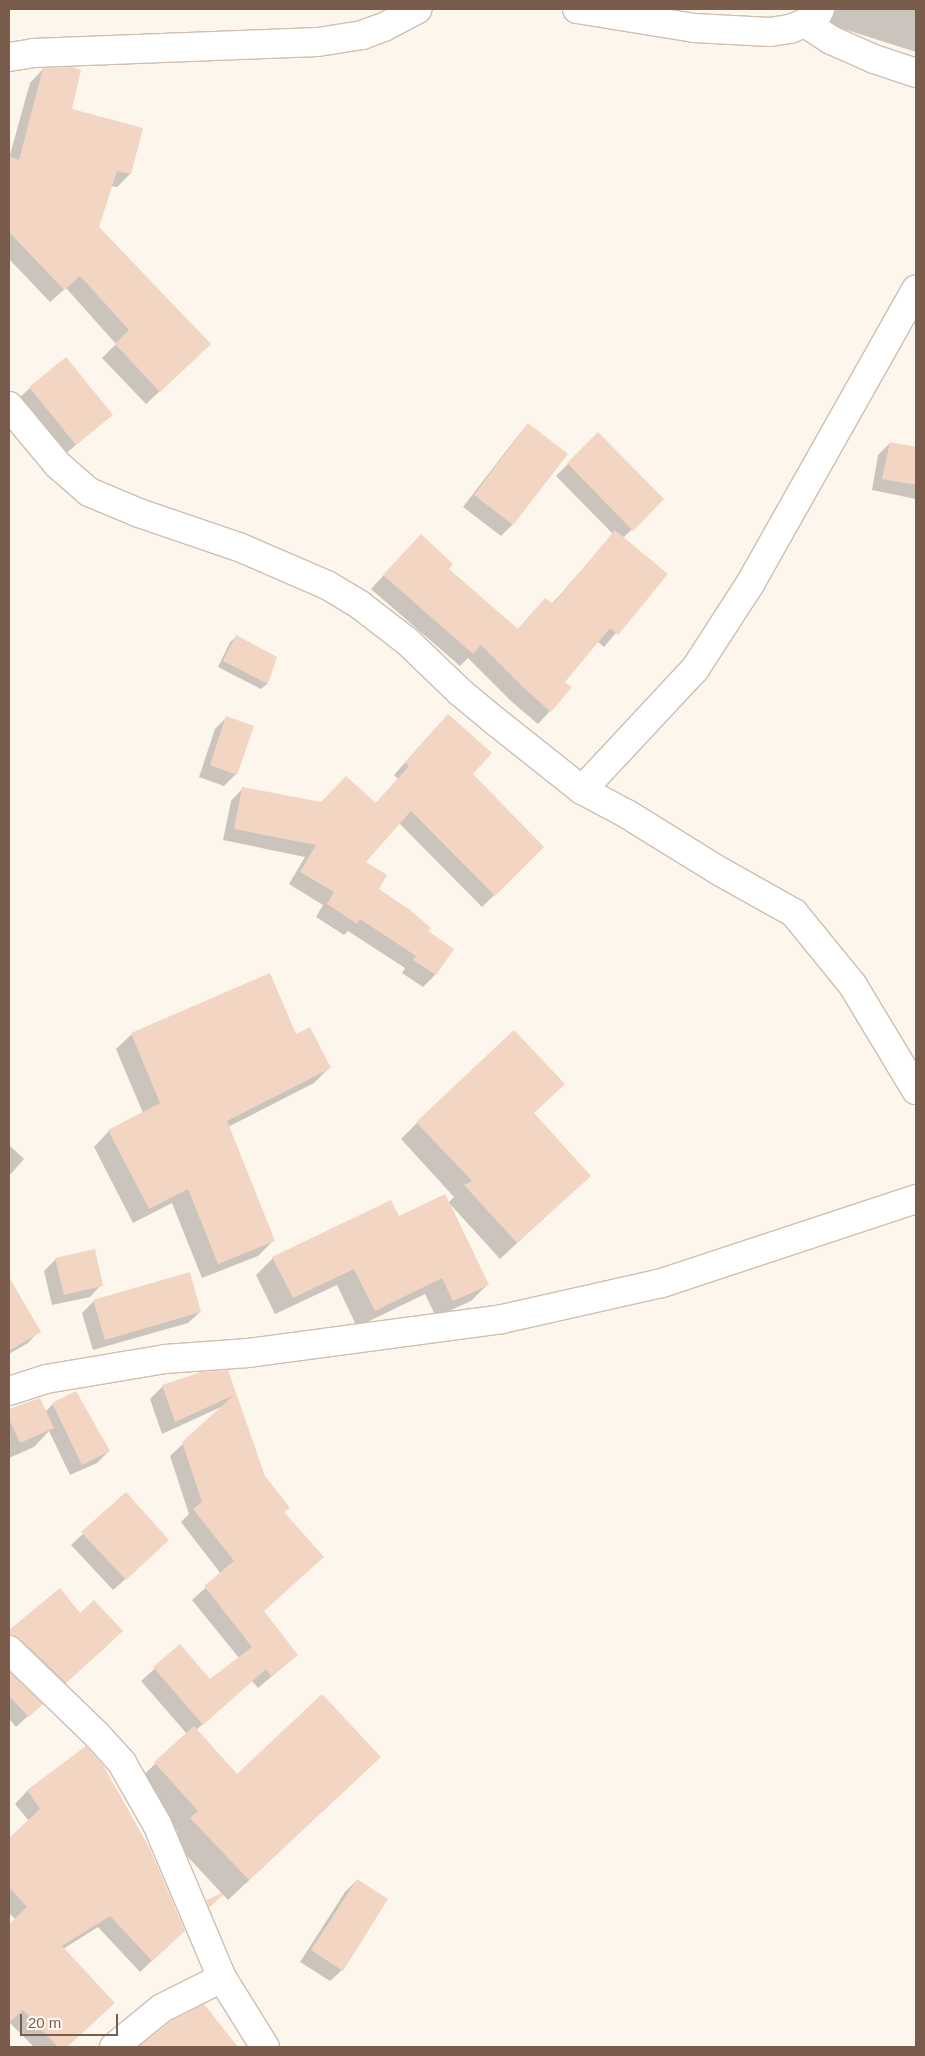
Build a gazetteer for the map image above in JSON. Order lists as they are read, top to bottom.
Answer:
{
  "scale_bar": "20 m"
}
